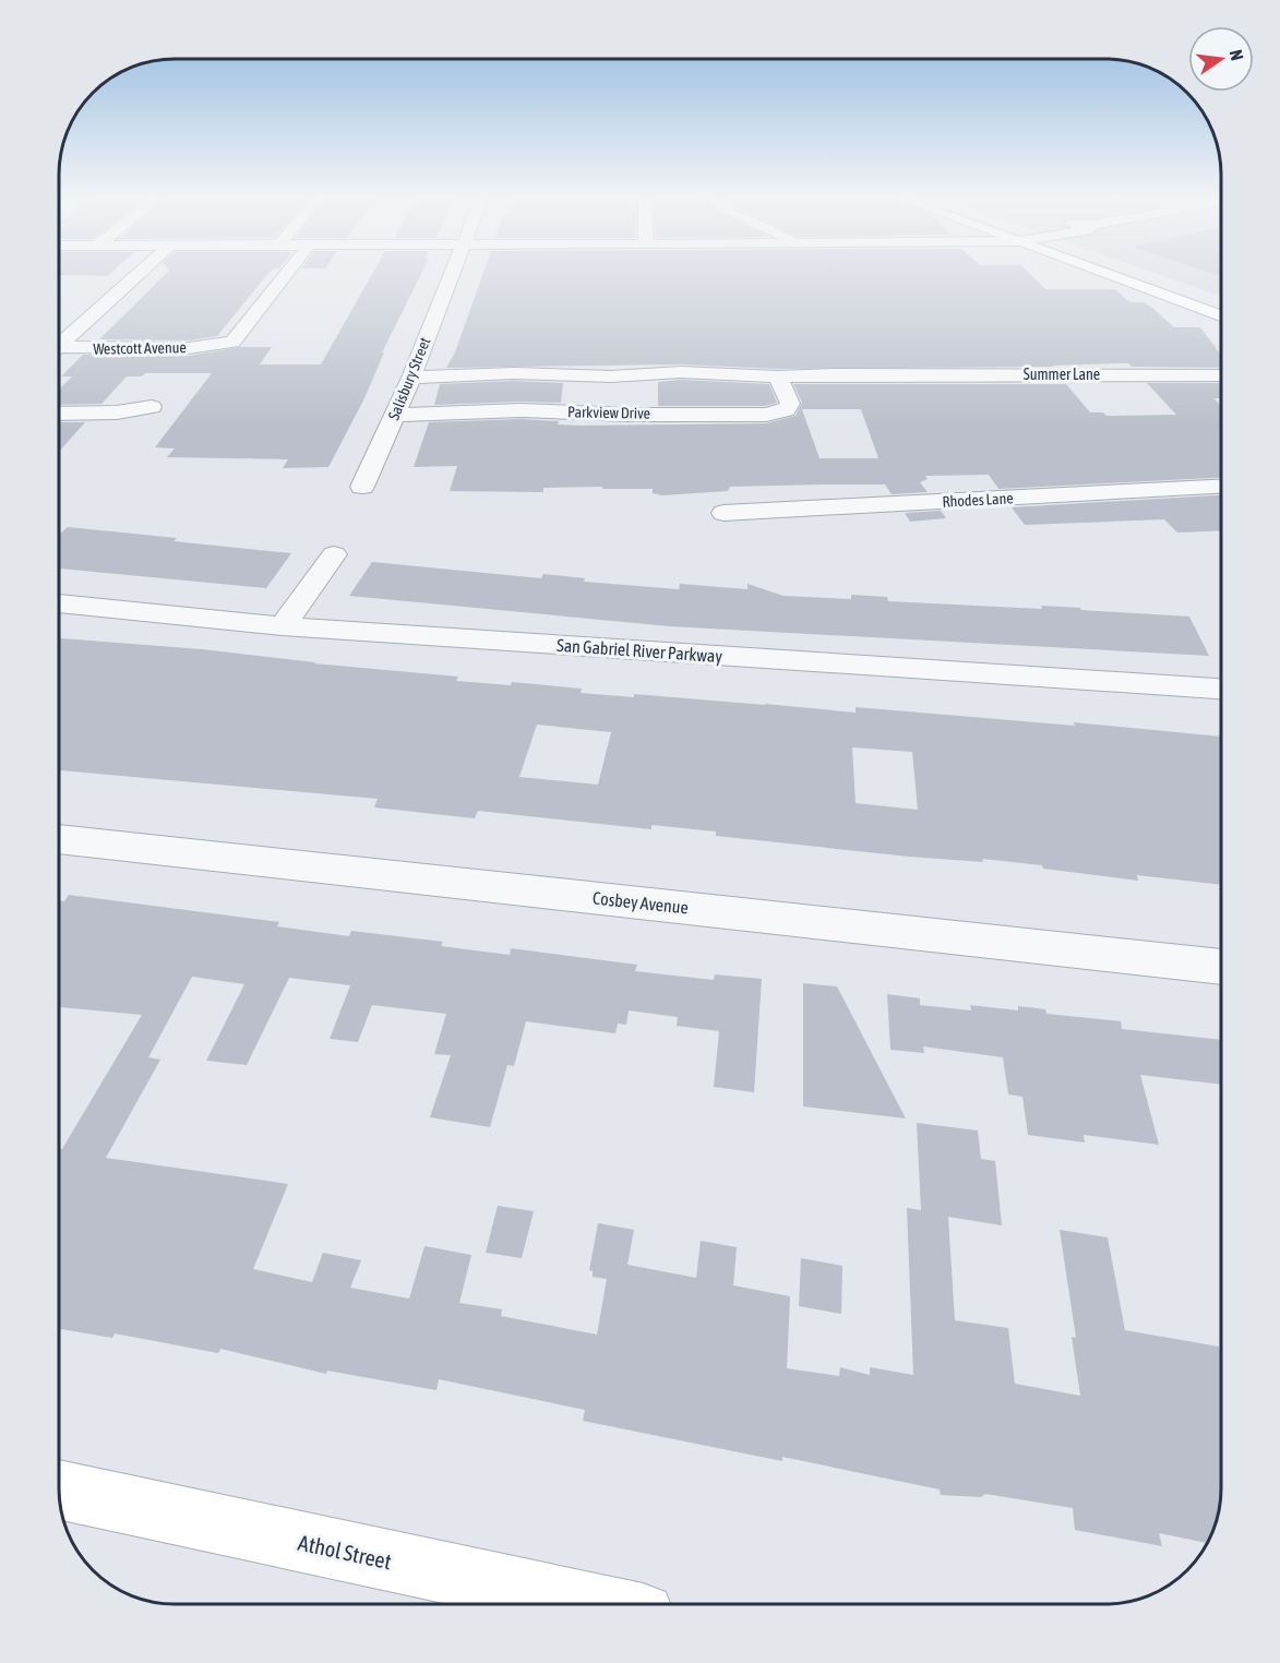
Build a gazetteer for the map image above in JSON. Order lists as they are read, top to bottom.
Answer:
{
  "streets": {
    "main road": ["Athol Street"],
    "street": [
      "Westcott Avenue",
      "Summer Lane",
      "Salisbury Street",
      "Parkview Drive",
      "Rhodes Lane",
      "San Gabriel River Parkway",
      "Cosbey Avenue"
    ]
  },
  "crossings": [
    ["Summer Lane", "Parkview Drive"],
    ["Salisbury Street", "Parkview Drive"]
  ],
  "north": "right"
}
